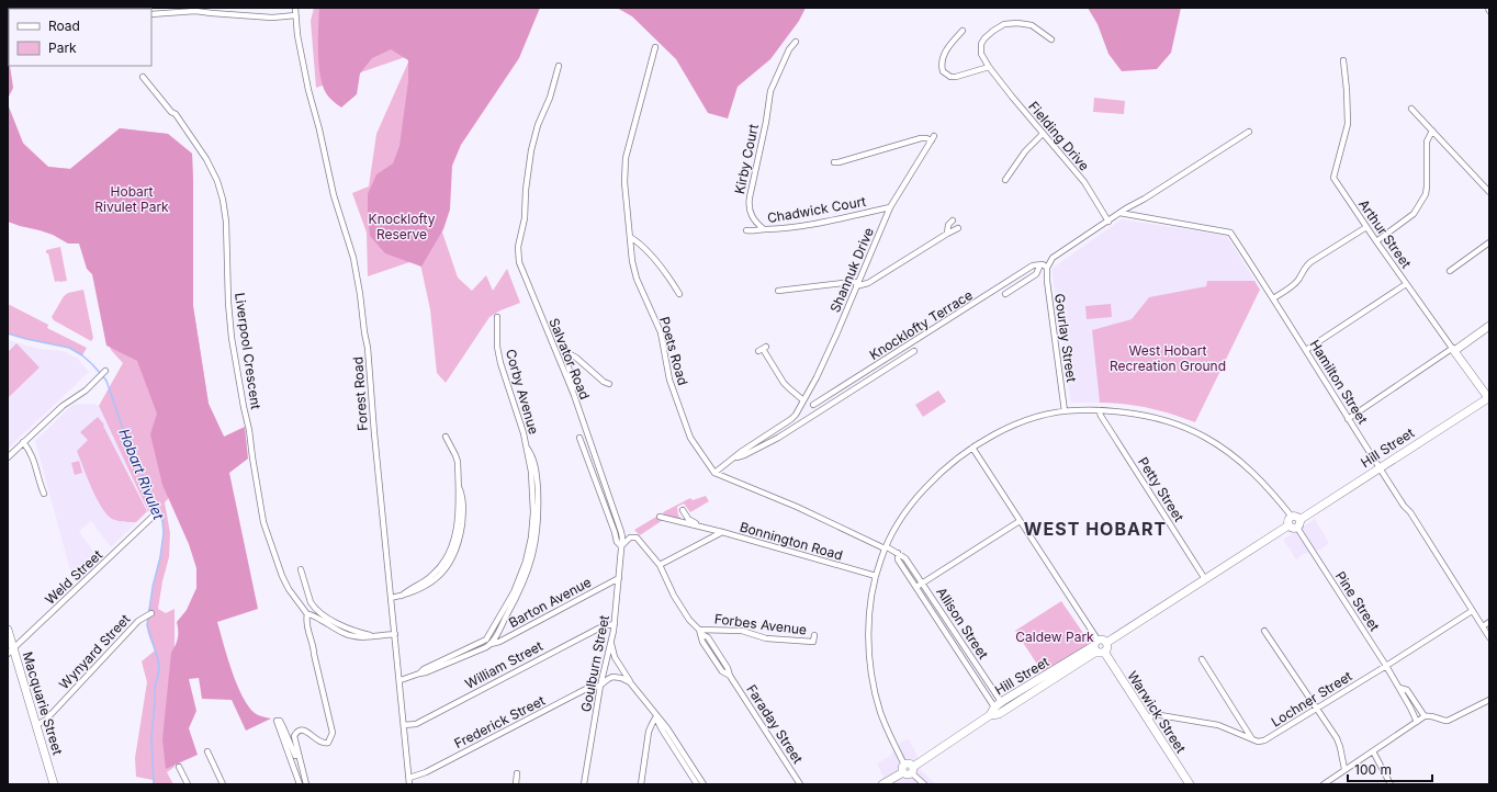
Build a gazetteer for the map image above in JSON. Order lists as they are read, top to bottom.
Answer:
{
  "streets": {
    "street": [
      "Fielding Drive",
      "Kirby Court",
      "Chadwick Court",
      "Arthur Street",
      "Shannuk Drive",
      "Knocklofty Terrace",
      "Gourlay Street",
      "Liverpool Crescent",
      "Poets Road",
      "Salvator Road",
      "Hamilton Street",
      "Corby Avenue",
      "Forest Road",
      "Hill Street",
      "Petty Street",
      "Bonnington Road",
      "Weld Street",
      "Pine Street",
      "Barton Avenue",
      "Allison Street",
      "Forbes Avenue",
      "Wynyard Street",
      "Goulburn Street",
      "William Street",
      "Lochner Street",
      "Macquarie Street",
      "Warwick Street",
      "Frederick Street",
      "Faraday Street"
    ]
  },
  "crossings": [
    ["Kirby Court", "Chadwick Court"],
    ["Chadwick Court", "Shannuk Drive"],
    ["Arthur Street", "Hill Street"],
    ["Shannuk Drive", "Knocklofty Terrace"],
    ["Knocklofty Terrace", "Poets Road"],
    ["Gourlay Street", "Pine Street"],
    ["Liverpool Crescent", "Forest Road"],
    ["Salvator Road", "Goulburn Street"],
    ["Salvator Road", "Faraday Street"],
    ["Hamilton Street", "Hill Street"],
    ["Hamilton Street", "Lochner Street"],
    ["Corby Avenue", "Forest Road"],
    ["Corby Avenue", "Barton Avenue"],
    ["Forest Road", "William Street"],
    ["Forest Road", "Frederick Street"],
    ["Hill Street", "Petty Street"],
    ["Hill Street", "Pine Street"],
    ["Hill Street", "Allison Street"],
    ["Hill Street", "Warwick Street"],
    ["Petty Street", "Pine Street"],
    ["Bonnington Road", "Pine Street"],
    ["Weld Street", "Macquarie Street"],
    ["Pine Street", "Allison Street"],
    ["Pine Street", "Lochner Street"],
    ["Pine Street", "Warwick Street"],
    ["Barton Avenue", "Goulburn Street"],
    ["Forbes Avenue", "Faraday Street"],
    ["Wynyard Street", "Macquarie Street"],
    ["Goulburn Street", "William Street"],
    ["Goulburn Street", "Frederick Street"],
    ["Goulburn Street", "Faraday Street"]
  ],
  "districts": ["WEST HOBART"],
  "water": ["Hobart Rivulet"],
  "parks": [
    "Hobart Rivulet Park",
    "Knocklofty Reserve",
    "West Hobart Recreation Ground",
    "Caldew Park"
  ],
  "legend": ["Road", "Park"],
  "scale_bar": "100 m"
}
